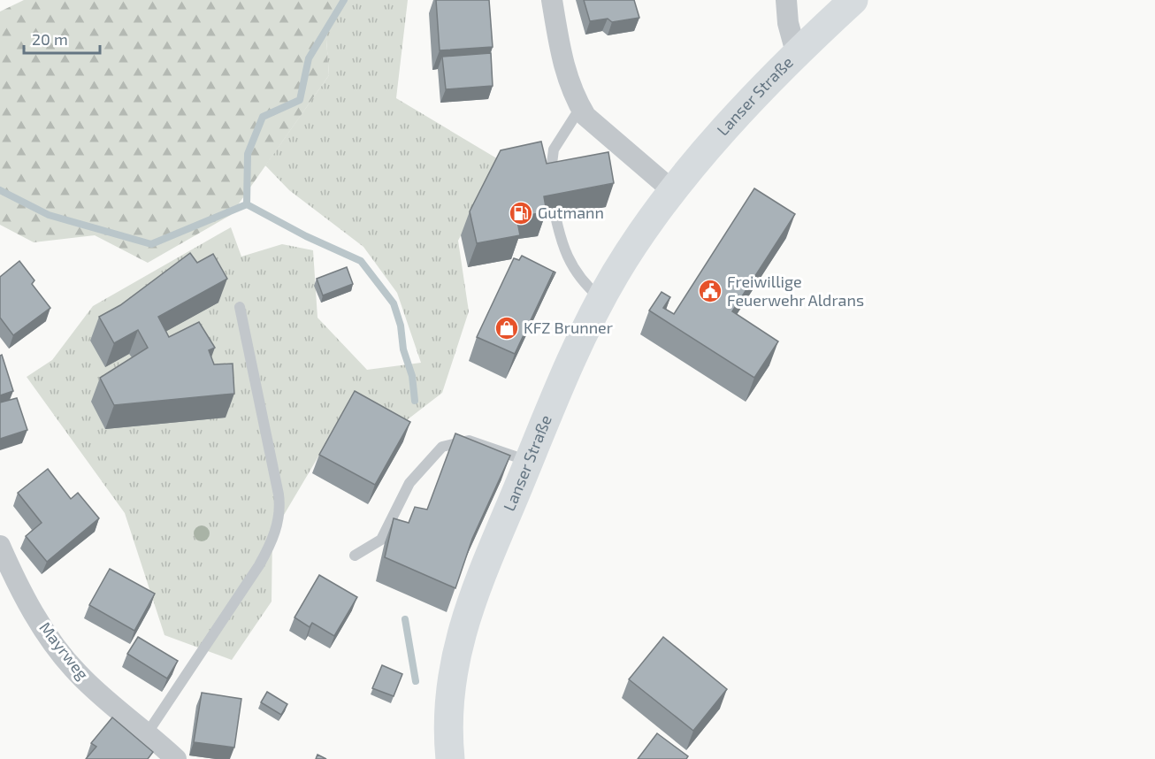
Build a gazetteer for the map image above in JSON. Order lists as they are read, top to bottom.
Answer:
{
  "streets": {
    "main road": ["Lanser Straße"],
    "street": ["Mayrweg"]
  },
  "places": {
    "fuel station": ["Gutmann"],
    "public building": ["Freiwillige Feuerwehr Aldrans"],
    "shop": ["KFZ Brunner"]
  },
  "scale_bar": "20 m"
}
